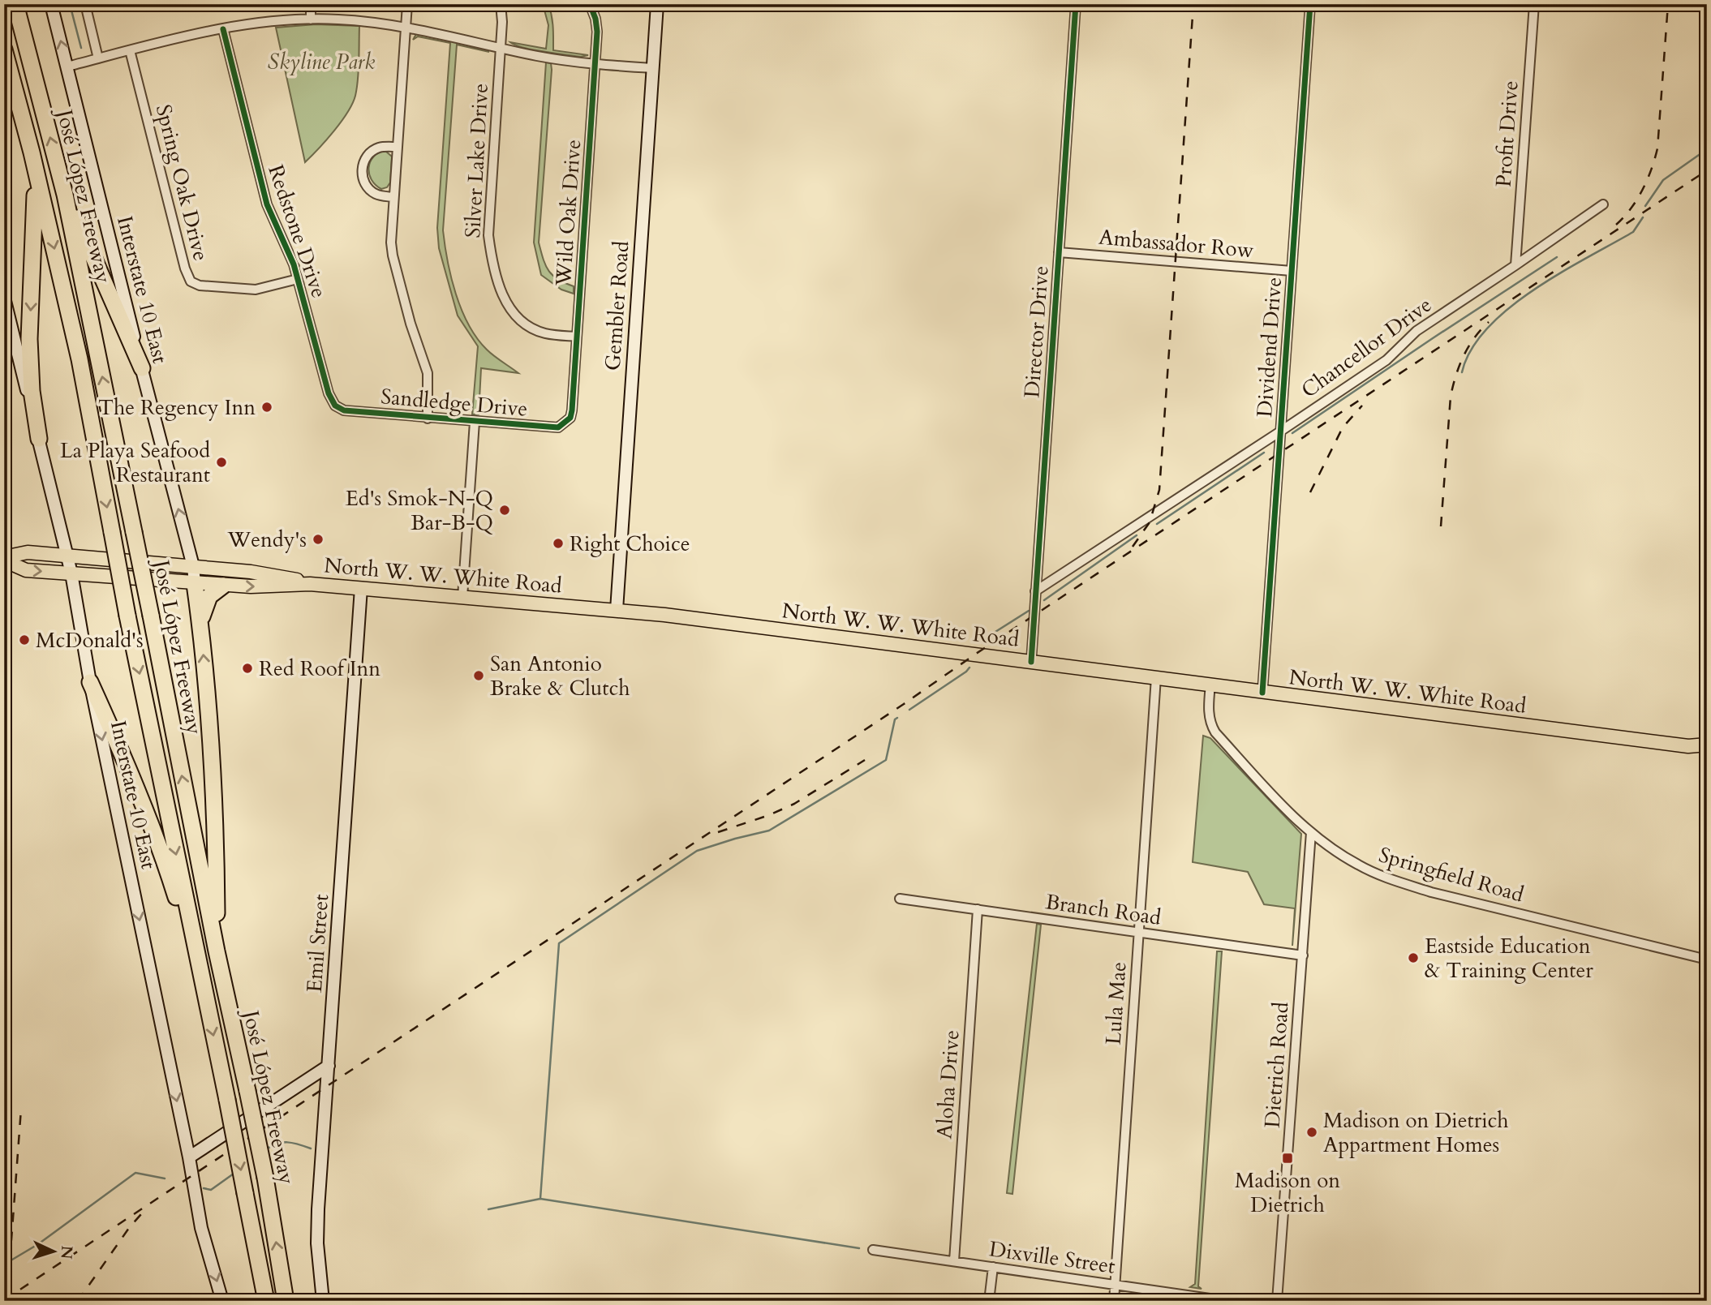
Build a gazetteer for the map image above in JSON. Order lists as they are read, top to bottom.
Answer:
{
  "streets": {
    "highway": ["José López Freeway"],
    "main road": [
      "Interstate 10 East",
      "Gembler Road",
      "North W. W. White Road",
      "Emil Street"
    ],
    "street": [
      "Profit Drive",
      "Silver Lake Drive",
      "Spring Oak Drive",
      "Wild Oak Drive",
      "Redstone Drive",
      "Ambassador Row",
      "Director Drive",
      "Dividend Drive",
      "Chancellor Drive",
      "Sandledge Drive",
      "Springfield Road",
      "Branch Road",
      "Lula Mae",
      "Dietrich Road",
      "Aloha Drive",
      "Dixville Street"
    ]
  },
  "crossings": [
    ["Profit Drive", "Chancellor Drive"],
    ["Silver Lake Drive", "Wild Oak Drive"],
    ["Spring Oak Drive", "Redstone Drive"],
    ["Wild Oak Drive", "Sandledge Drive"],
    ["Redstone Drive", "Sandledge Drive"],
    ["Ambassador Row", "Director Drive"],
    ["Ambassador Row", "Dividend Drive"],
    ["Interstate 10 East", "North W. W. White Road"],
    ["Gembler Road", "North W. W. White Road"],
    ["Director Drive", "Chancellor Drive"],
    ["Director Drive", "North W. W. White Road"],
    ["Dividend Drive", "Chancellor Drive"],
    ["Dividend Drive", "North W. W. White Road"],
    ["North W. W. White Road", "Springfield Road"],
    ["North W. W. White Road", "Emil Street"],
    ["North W. W. White Road", "Lula Mae"],
    ["Springfield Road", "Dietrich Road"],
    ["Branch Road", "Lula Mae"],
    ["Branch Road", "Dietrich Road"],
    ["Branch Road", "Aloha Drive"],
    ["Lula Mae", "Dixville Street"],
    ["Aloha Drive", "Dixville Street"]
  ],
  "parks": ["Skyline Park"],
  "places": {
    "other": [
      "The Regency Inn",
      "La Playa Seafood Restaurant",
      "Ed's Smok-N-Q Bar-B-Q",
      "Wendy's",
      "Right Choice",
      "McDonald's",
      "Red Roof Inn",
      "San Antonio Brake & Clutch",
      "Eastside Education & Training Center",
      "Madison on Dietrich Appartment Homes"
    ],
    "transit": ["Madison on Dietrich"]
  },
  "north": "right"
}
